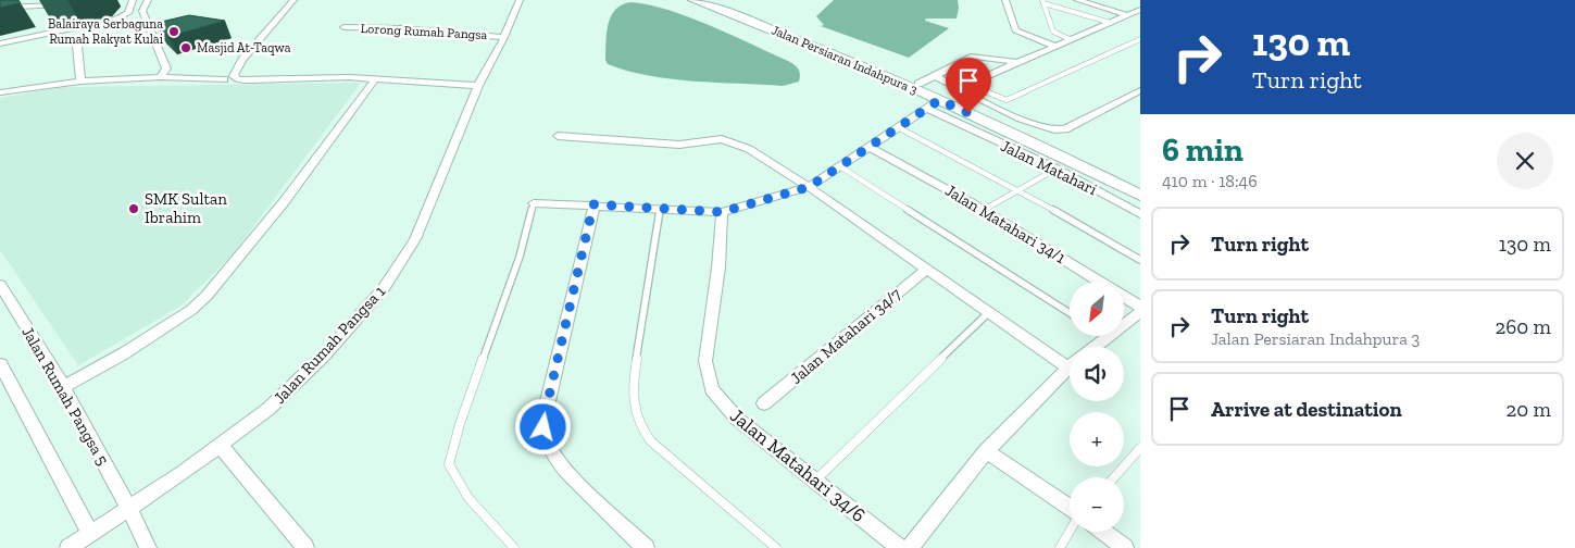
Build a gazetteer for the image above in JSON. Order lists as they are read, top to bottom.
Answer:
{
  "streets": {
    "main road": ["Jalan Persiaran Indahpura 3"],
    "street": [
      "Lorong Rumah Pangsa",
      "Jalan Matahari",
      "Jalan Matahari 34/1",
      "Jalan Matahari 34/7",
      "Jalan Rumah Pangsa 1",
      "Jalan Rumah Pangsa 5",
      "Jalan Matahari 34/6"
    ]
  },
  "crossings": [
    ["Lorong Rumah Pangsa", "Jalan Rumah Pangsa 1"],
    ["Jalan Rumah Pangsa 1", "Jalan Rumah Pangsa 5"]
  ],
  "places": ["Balairaya Serbaguna Rumah Rakyat Kulai", "Masjid At-Taqwa", "SMK Sultan Ibrahim"],
  "north": "bottom left",
  "page": {
    "turn": ["130 m", "Turn right"],
    "heading": ["6 min", "410 m · 18:46"],
    "list": [
      {
        "name": "Turn right",
        "value": "130 m"
      },
      {
        "name": "Turn right",
        "note": "Jalan Persiaran Indahpura 3",
        "value": "260 m"
      },
      {
        "name": "Arrive at destination",
        "value": "20 m"
      }
    ],
    "map_buttons": ["+", "−"]
  }
}
